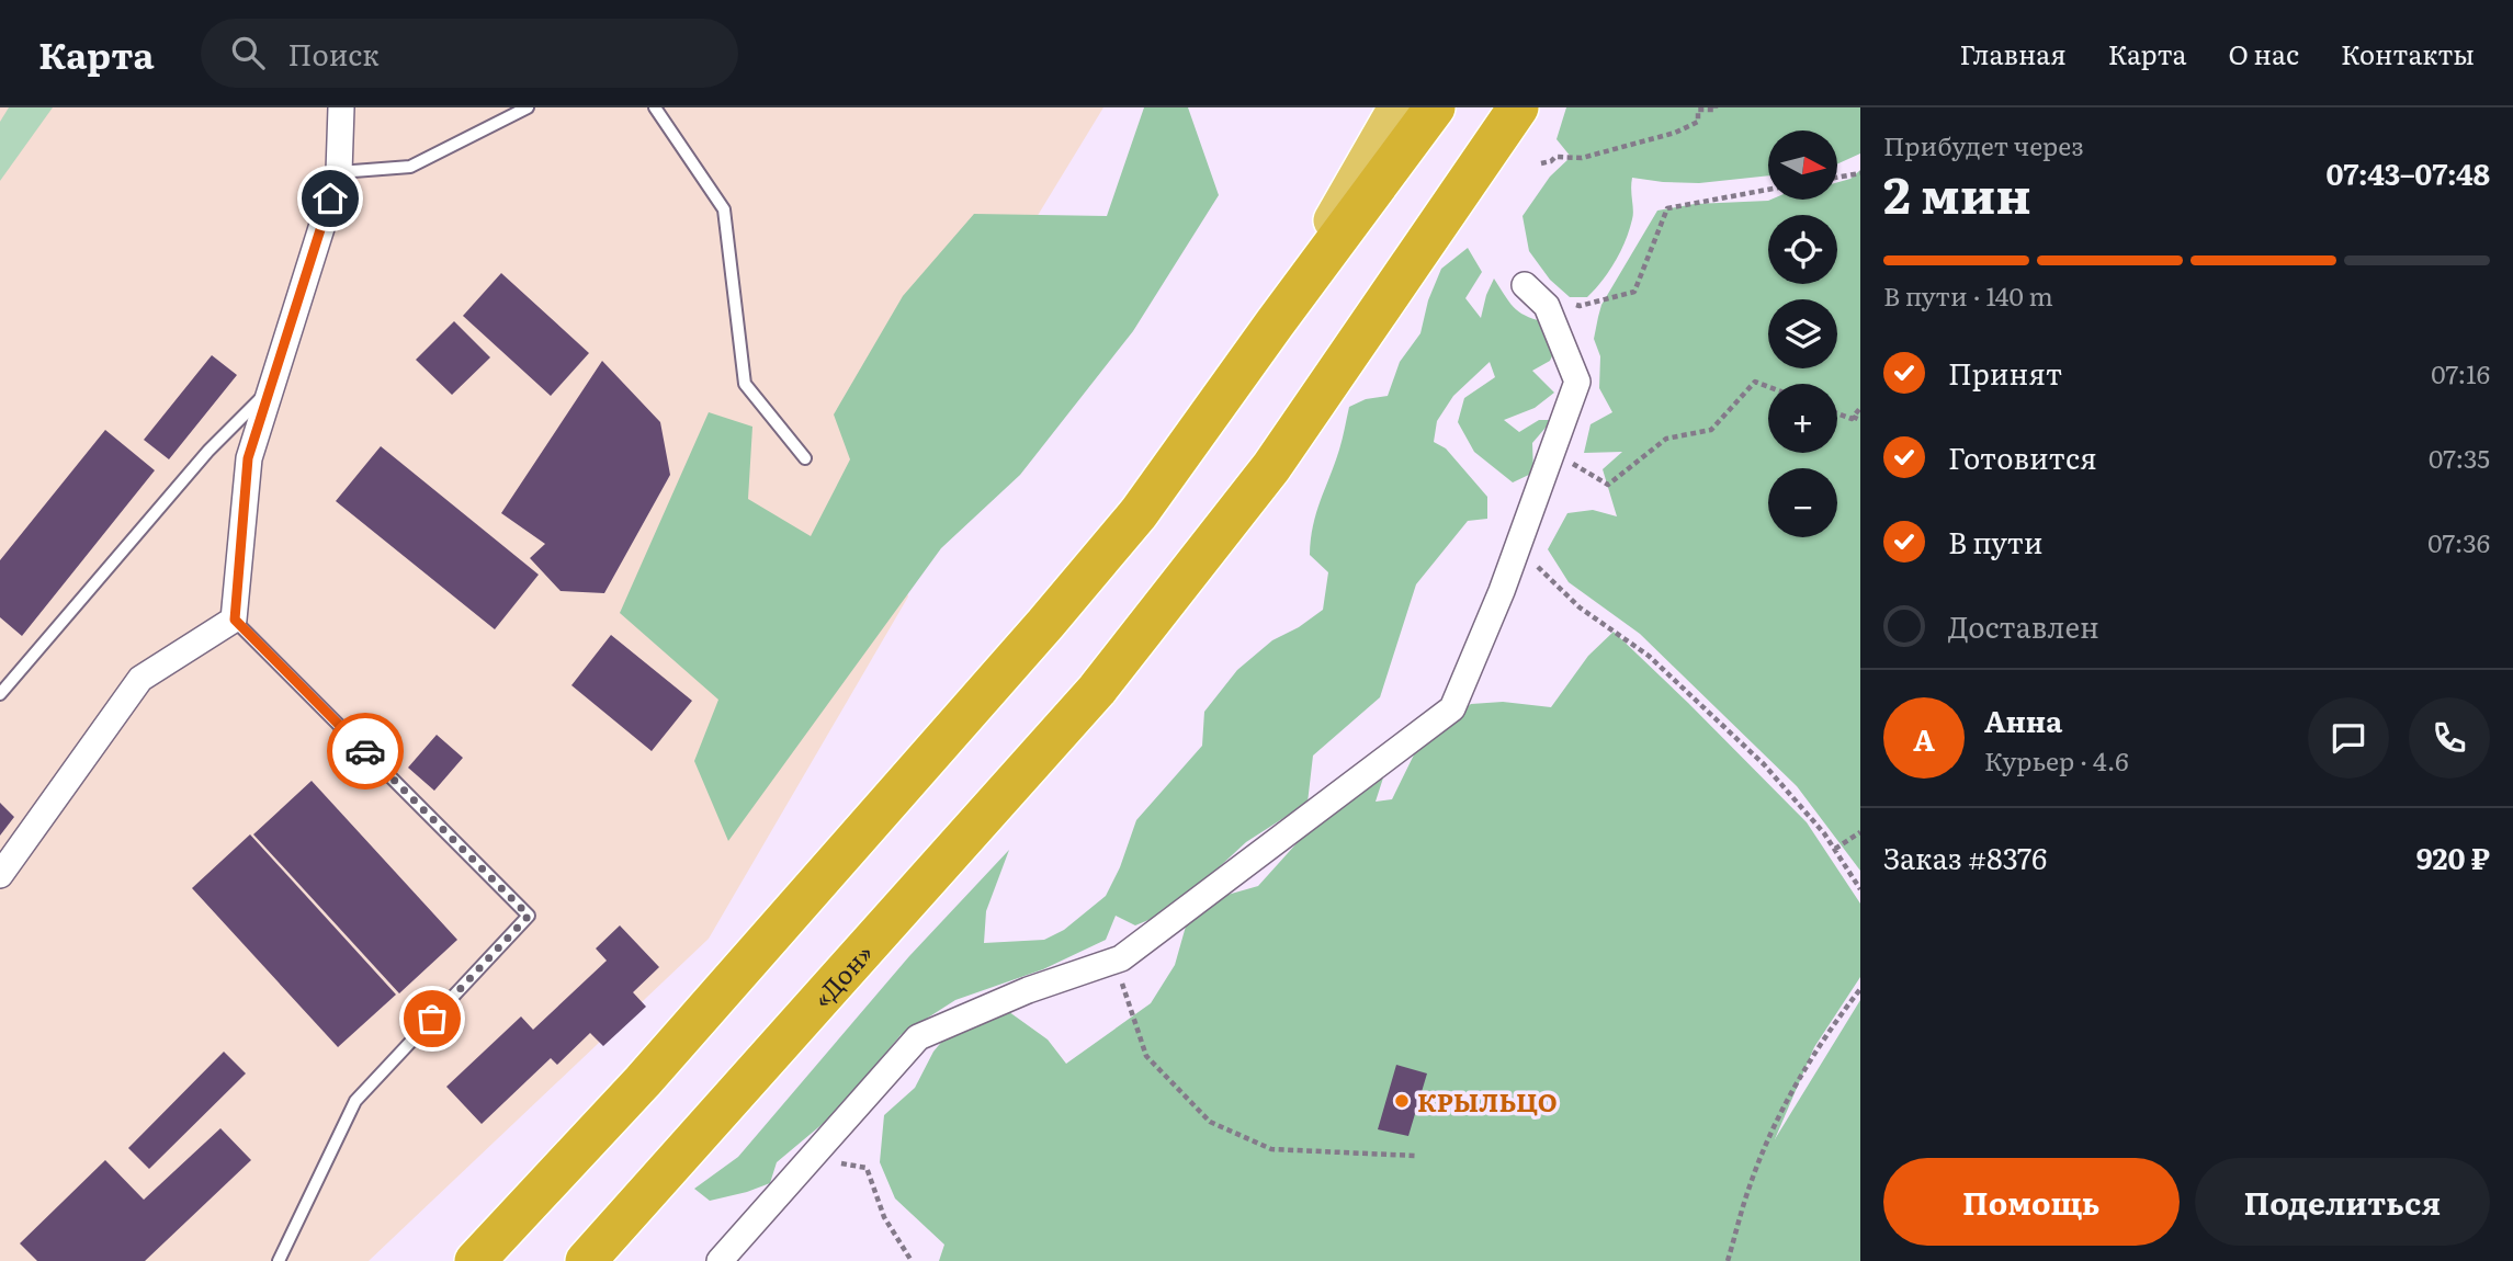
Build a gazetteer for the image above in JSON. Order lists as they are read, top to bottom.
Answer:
{
  "streets": {
    "highway": ["«Дон»"]
  },
  "places": ["КРЫЛЬЦО"],
  "north": "right",
  "page": {
    "header": "Карта",
    "search": "Поиск",
    "nav": [
      "Главная",
      "Карта",
      "О нас",
      "Контакты"
    ],
    "heading": ["2 мин", "Прибудет через", "07:43–07:48"],
    "panel": [
      "Анна",
      "Курьер · 4.6",
      "Заказ #8376",
      "920 ₽"
    ],
    "map_buttons": ["+", "−"],
    "bar": "В пути · 140 m",
    "list": [
      ["Принят", "07:16"],
      ["Готовится", "07:35"],
      ["В пути", "07:36"],
      "Доставлен"
    ],
    "round": "А",
    "buttons": ["Помощь", "Поделиться"]
  }
}
